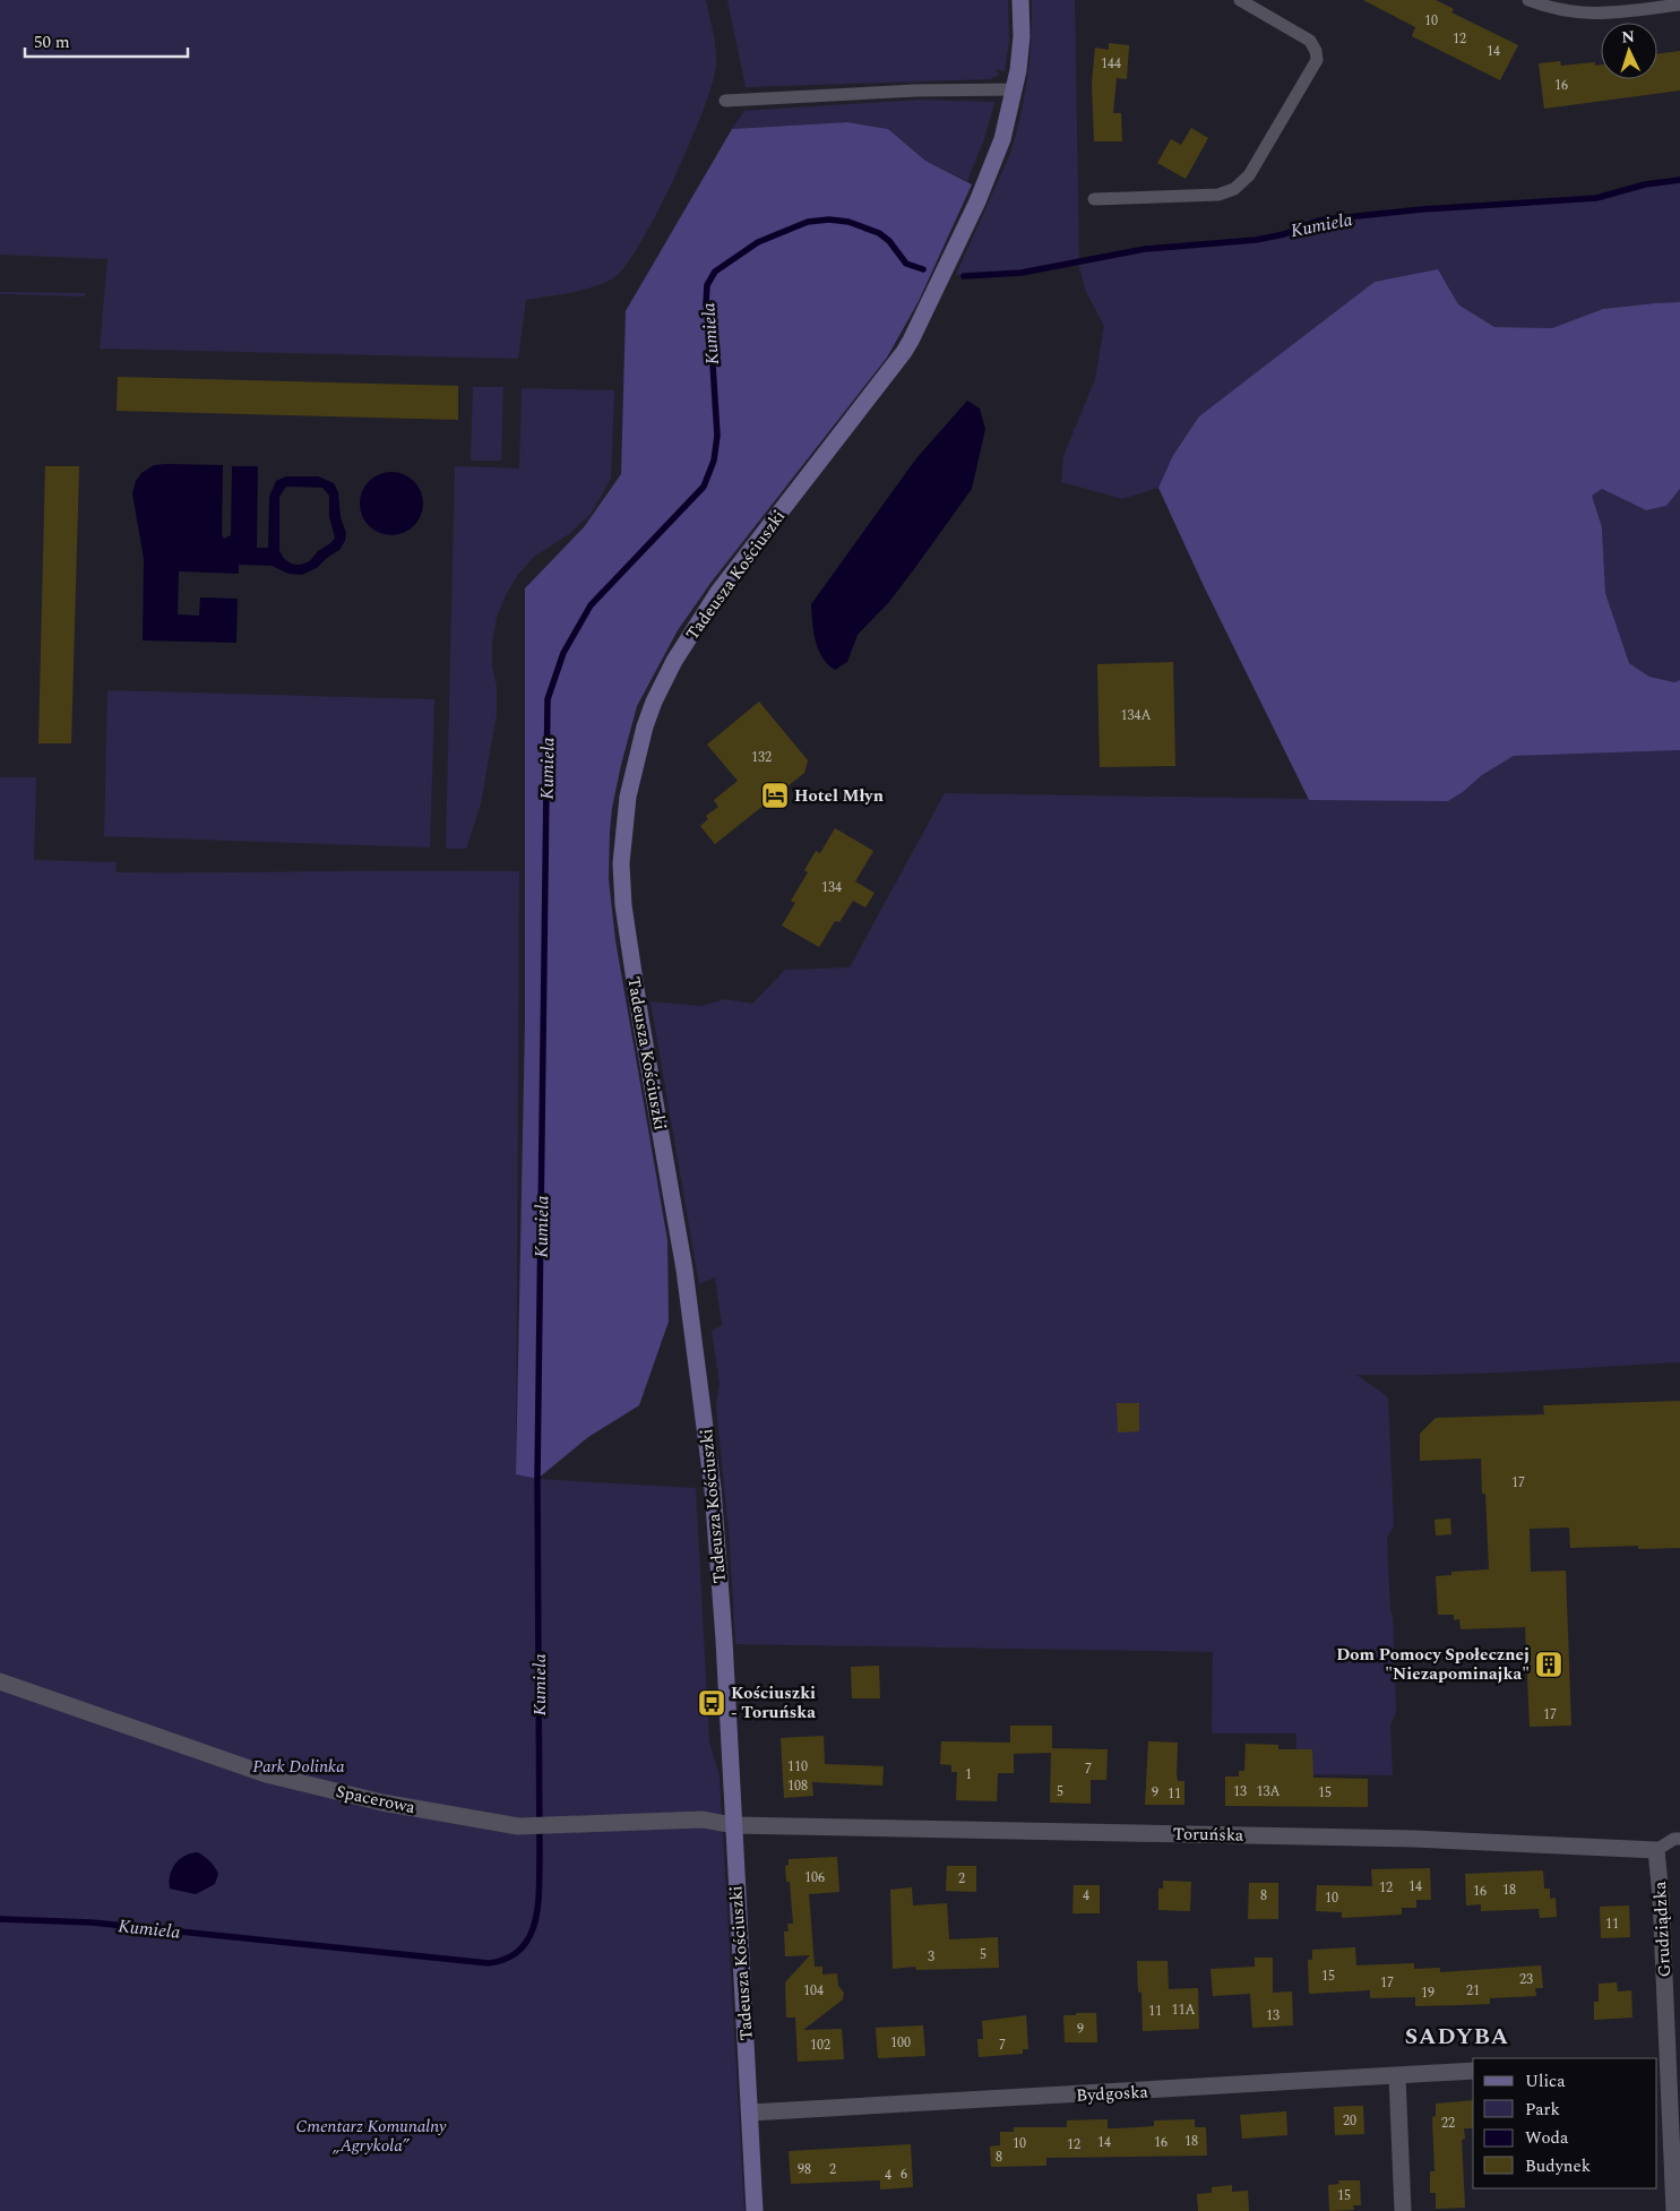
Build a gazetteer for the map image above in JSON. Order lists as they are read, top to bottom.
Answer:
{
  "streets": {
    "street": [
      "Tadeusza Kościuszki",
      "Spacerowa",
      "Toruńska",
      "Grudziądzka",
      "Bydgoska"
    ]
  },
  "crossings": [
    ["Tadeusza Kościuszki", "Spacerowa"],
    ["Tadeusza Kościuszki", "Toruńska"],
    ["Tadeusza Kościuszki", "Bydgoska"],
    ["Spacerowa", "Toruńska"],
    ["Toruńska", "Grudziądzka"]
  ],
  "districts": ["SADYBA"],
  "water": ["Kumiela"],
  "parks": ["Park Dolinka", "Cmentarz Komunalny „Agrykola”"],
  "places": {
    "hotel": ["Hotel Młyn"],
    "building": ["Dom Pomocy Społecznej \"Niezapominajka\""],
    "bus stop": ["Kościuszki - Toruńska"]
  },
  "house_numbers": [
    "10",
    "12",
    "14",
    "144",
    "16",
    "134A",
    "132",
    "134",
    "17",
    "17",
    "110",
    "7",
    "1",
    "108",
    "5",
    "13",
    "13A",
    "9",
    "15",
    "11",
    "106",
    "2",
    "14",
    "12",
    "18",
    "16",
    "4",
    "8",
    "10",
    "11",
    "5",
    "3",
    "15",
    "23",
    "17",
    "104",
    "21",
    "19",
    "11A",
    "11",
    "13",
    "9",
    "100",
    "102",
    "7",
    "20",
    "22",
    "18",
    "14",
    "16",
    "10",
    "12",
    "8",
    "98",
    "2",
    "6",
    "4",
    "15"
  ],
  "legend": [
    "Ulica",
    "Park",
    "Woda",
    "Budynek"
  ],
  "scale_bar": "50 m",
  "north": "top"
}
